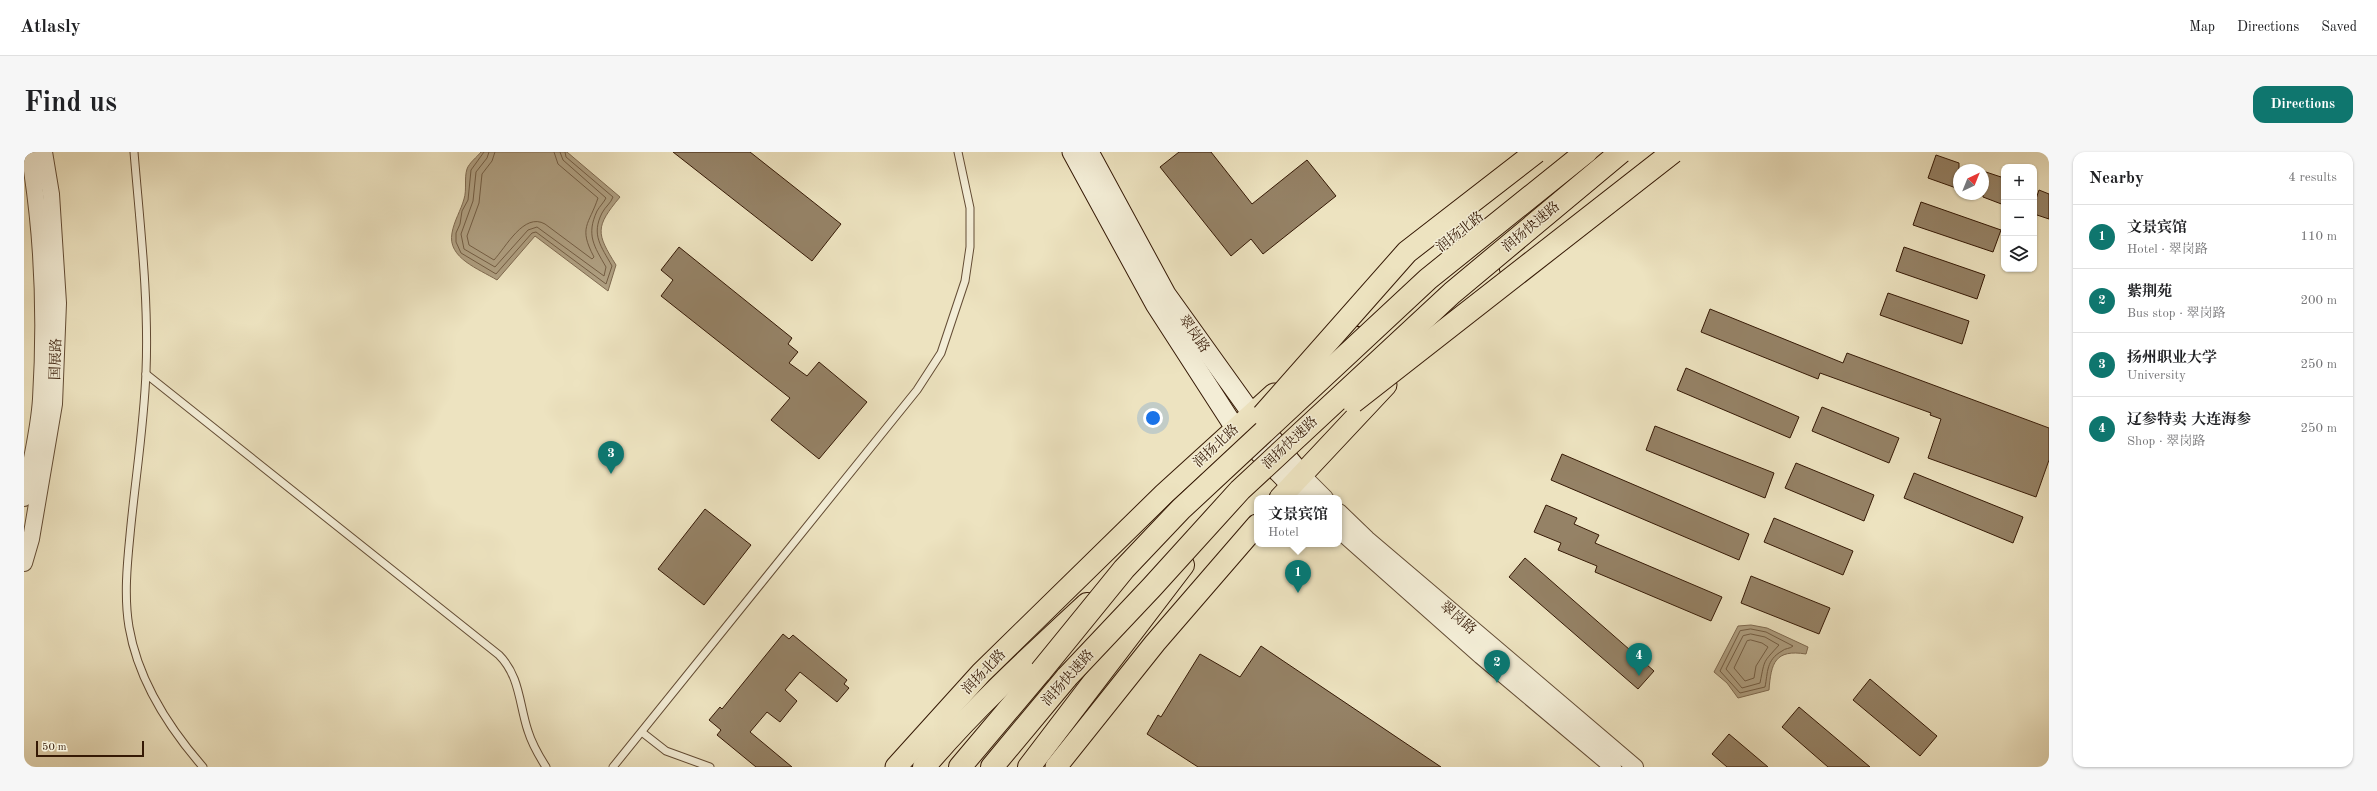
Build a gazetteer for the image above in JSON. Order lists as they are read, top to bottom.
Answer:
{
  "streets": {
    "highway": ["润扬快速路"],
    "main road": ["润扬北路", "翠岗路"],
    "street": ["国展路"]
  },
  "crossings": [
    ["润扬北路", "翠岗路"]
  ],
  "scale_bar": "50 m",
  "north": "top right",
  "page": {
    "header": "Atlasly",
    "nav": ["Map", "Directions", "Saved"],
    "buttons": "Directions",
    "title": "Find us",
    "heading": ["Nearby", "4 results"],
    "map_buttons": ["+", "−"],
    "list": [
      {
        "mark": "1",
        "name": "文景宾馆",
        "note": "Hotel · 翠岗路",
        "value": "110 m"
      },
      {
        "mark": "2",
        "name": "紫荆苑",
        "note": "Bus stop · 翠岗路",
        "value": "200 m"
      },
      {
        "mark": "3",
        "name": "扬州职业大学",
        "note": "University",
        "value": "250 m"
      },
      {
        "mark": "4",
        "name": "辽参特卖 大连海参",
        "note": "Shop · 翠岗路",
        "value": "250 m"
      }
    ],
    "pins": [
      "3",
      "1",
      "4",
      "2"
    ],
    "popup": ["文景宾馆", "Hotel"],
    "scale": "50 m"
  }
}
